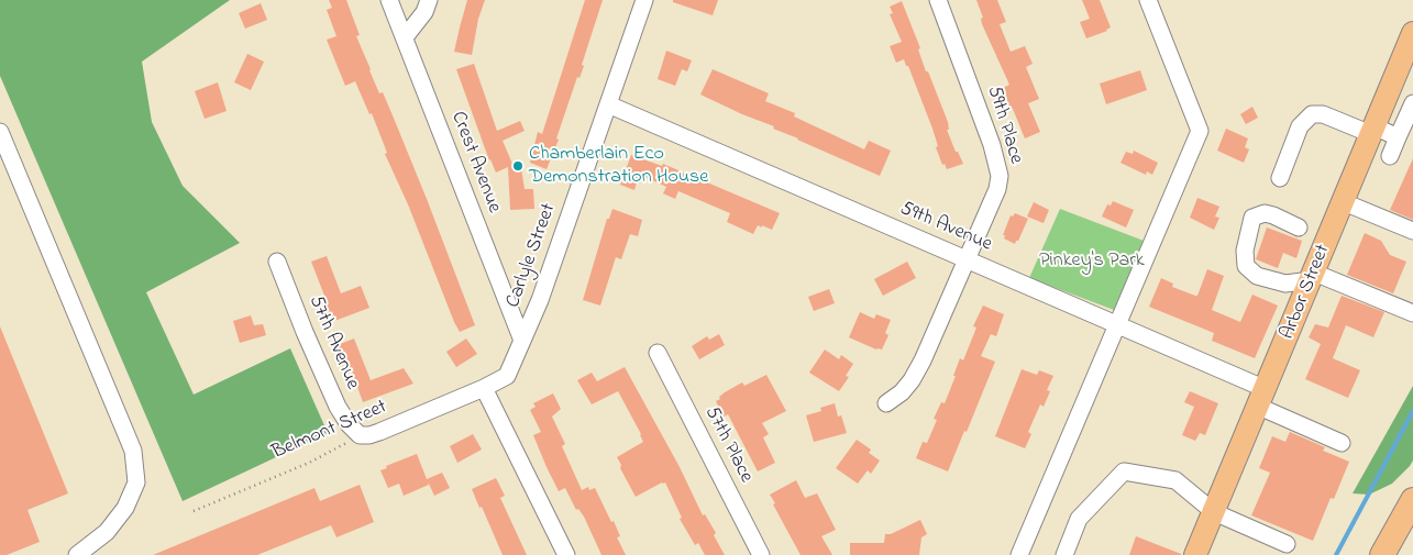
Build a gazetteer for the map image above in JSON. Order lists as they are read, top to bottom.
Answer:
{
  "streets": {
    "main road": ["Arbor Street"],
    "street": [
      "59th Place",
      "Crest Avenue",
      "59th Avenue",
      "Carlyle Street",
      "57th Avenue",
      "Belmont Street",
      "57th Place"
    ]
  },
  "crossings": [
    ["59th Place", "59th Avenue"],
    ["Crest Avenue", "Carlyle Street"],
    ["59th Avenue", "Carlyle Street"],
    ["59th Avenue", "Arbor Street"],
    ["Carlyle Street", "Belmont Street"],
    ["57th Avenue", "Belmont Street"]
  ],
  "parks": ["Pinkey's Park"],
  "places": ["Chamberlain Eco Demonstration House"]
}
